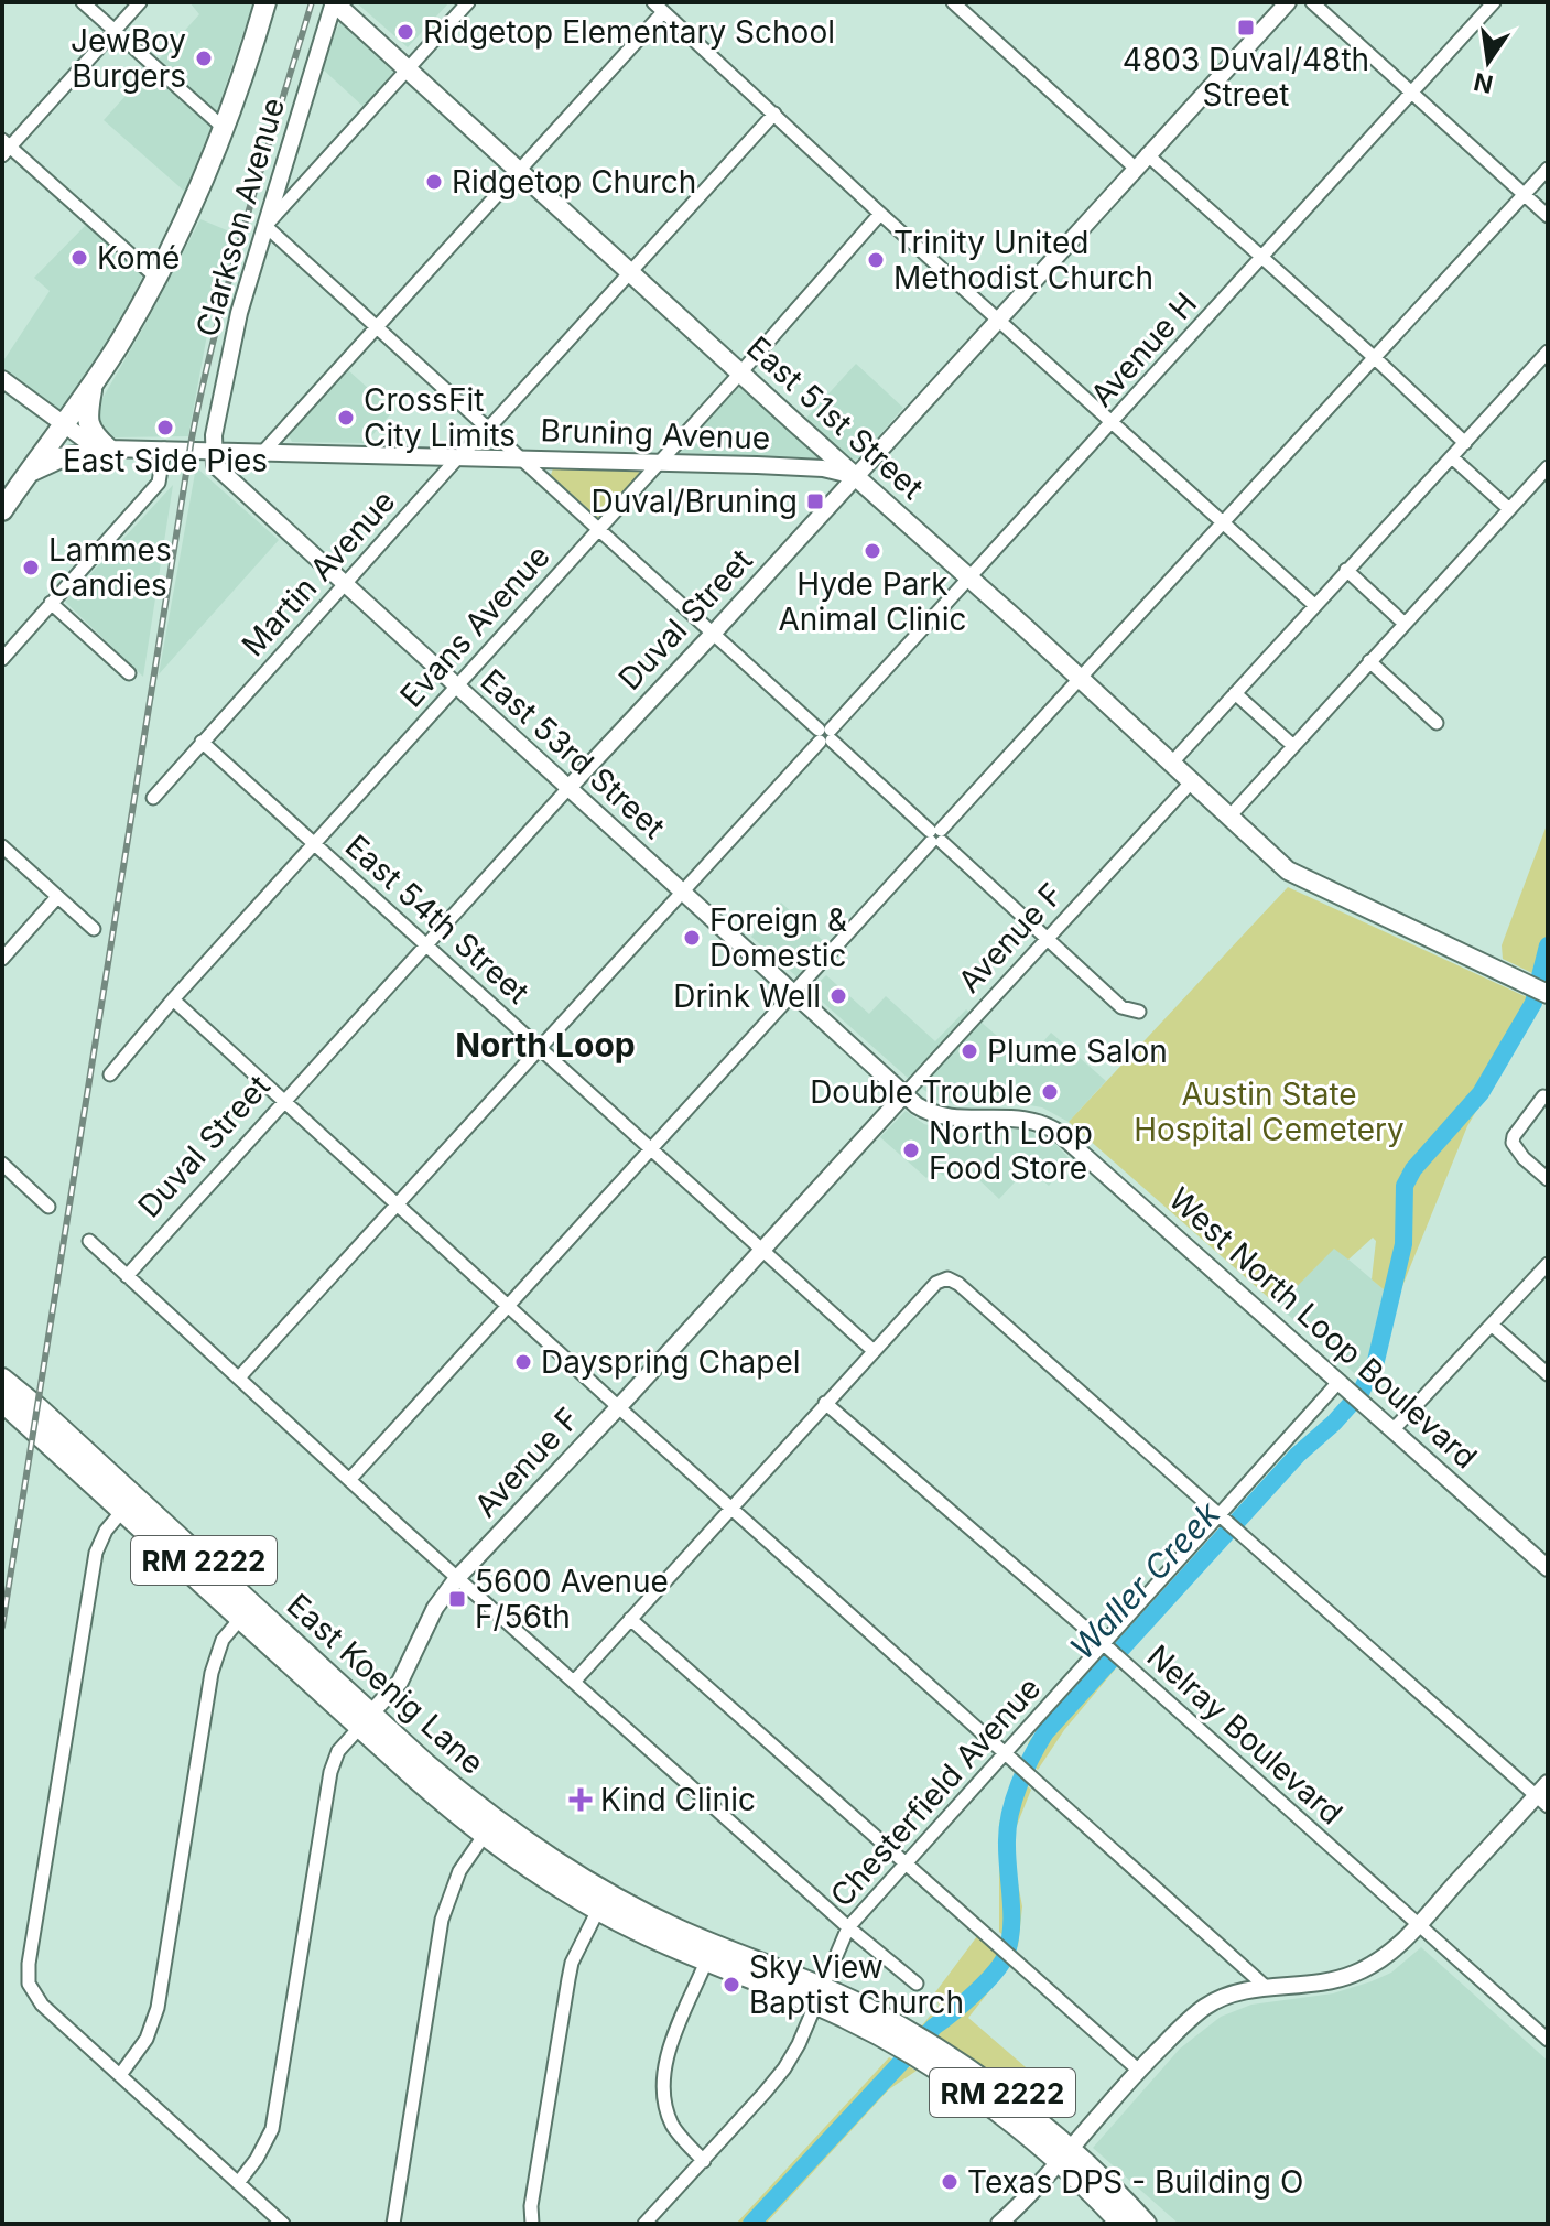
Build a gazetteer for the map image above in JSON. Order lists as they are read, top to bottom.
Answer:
{
  "streets": {
    "main road": ["East 51st Street", "RM 2222", "East Koenig Lane"],
    "street": [
      "Clarkson Avenue",
      "Avenue H",
      "Bruning Avenue",
      "Martin Avenue",
      "Duval Street",
      "Evans Avenue",
      "East 53rd Street",
      "East 54th Street",
      "Avenue F",
      "West North Loop Boulevard",
      "Nelray Boulevard",
      "Chesterfield Avenue"
    ]
  },
  "crossings": [
    ["Clarkson Avenue", "East 51st Street"],
    ["Clarkson Avenue", "Bruning Avenue"],
    ["Clarkson Avenue", "East 53rd Street"],
    ["Avenue H", "East 51st Street"],
    ["Avenue H", "East 53rd Street"],
    ["Avenue H", "East 54th Street"],
    ["East 51st Street", "Bruning Avenue"],
    ["East 51st Street", "Martin Avenue"],
    ["East 51st Street", "Duval Street"],
    ["East 51st Street", "Evans Avenue"],
    ["East 51st Street", "Avenue F"],
    ["Bruning Avenue", "Martin Avenue"],
    ["Bruning Avenue", "Duval Street"],
    ["Bruning Avenue", "Evans Avenue"],
    ["Bruning Avenue", "East 53rd Street"],
    ["Martin Avenue", "East 53rd Street"],
    ["Martin Avenue", "East 54th Street"],
    ["Duval Street", "East 53rd Street"],
    ["Duval Street", "East 54th Street"],
    ["Evans Avenue", "East 53rd Street"],
    ["Evans Avenue", "East 54th Street"],
    ["East 53rd Street", "Avenue F"],
    ["East 53rd Street", "West North Loop Boulevard"],
    ["East 54th Street", "Avenue F"],
    ["Avenue F", "East Koenig Lane"],
    ["West North Loop Boulevard", "Chesterfield Avenue"],
    ["RM 2222", "East Koenig Lane"],
    ["RM 2222", "Chesterfield Avenue"],
    ["Nelray Boulevard", "Chesterfield Avenue"]
  ],
  "districts": ["North Loop"],
  "water": ["Waller Creek"],
  "parks": ["Austin State Hospital Cemetery"],
  "places": {
    "transit": ["4803 Duval/48th Street", "Duval/Bruning", "5600 Avenue F/56th"],
    "other": [
      "Ridgetop Elementary School",
      "JewBoy Burgers",
      "Ridgetop Church",
      "Komé",
      "Trinity United Methodist Church",
      "CrossFit City Limits",
      "East Side Pies",
      "Hyde Park Animal Clinic",
      "Lammes Candies",
      "Foreign & Domestic",
      "Drink Well",
      "Plume Salon",
      "Double Trouble",
      "North Loop Food Store",
      "Dayspring Chapel",
      "Sky View Baptist Church",
      "Texas DPS - Building O"
    ],
    "health": ["Kind Clinic"]
  },
  "north": "bottom"
}
